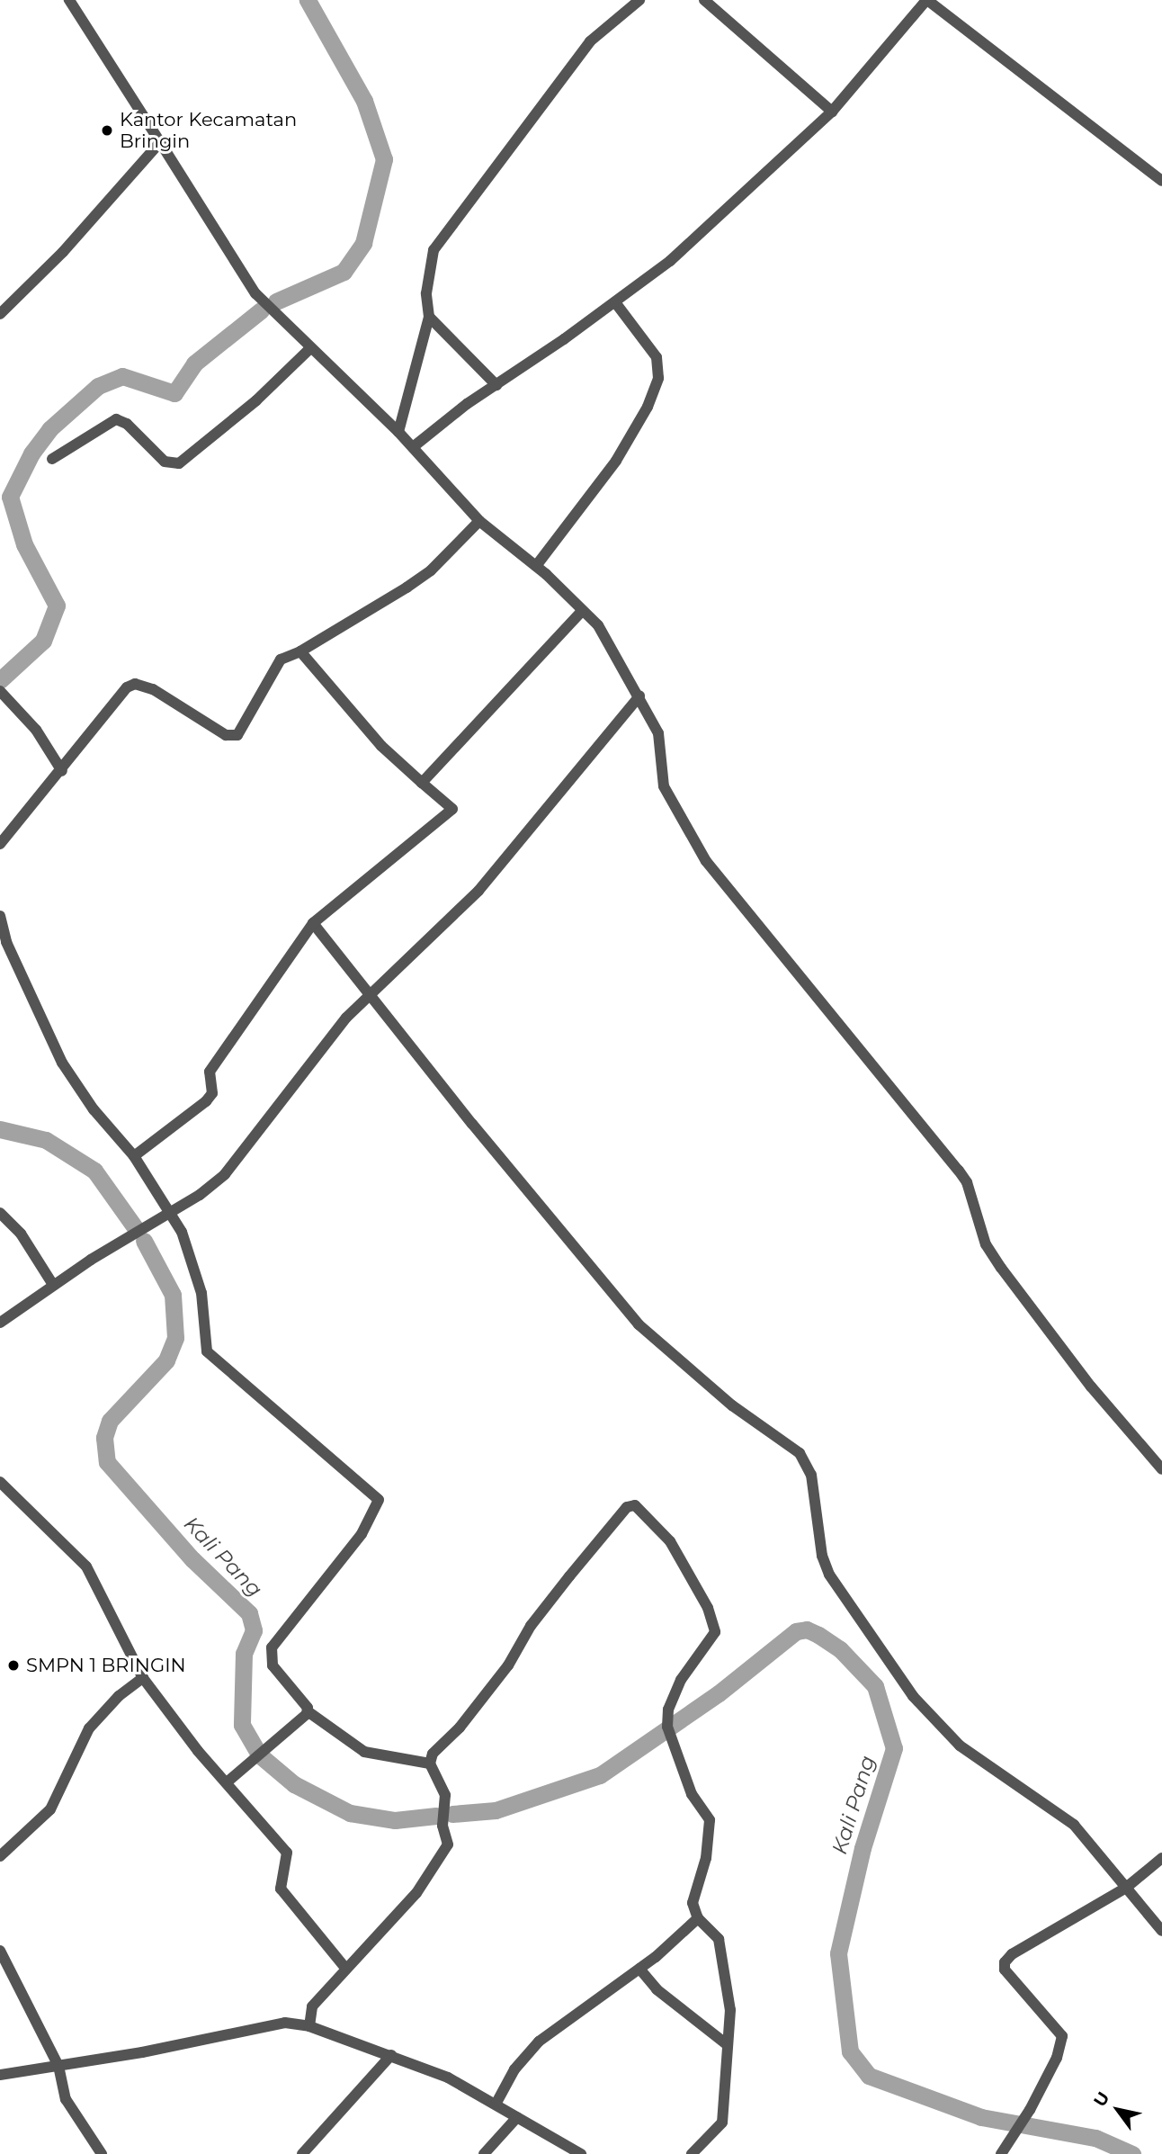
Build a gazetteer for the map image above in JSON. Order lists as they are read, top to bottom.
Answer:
{
  "water": ["Kali Pang"],
  "places": ["Kantor Kecamatan Bringin", "SMPN 1 BRINGIN"],
  "north": "top left"
}
